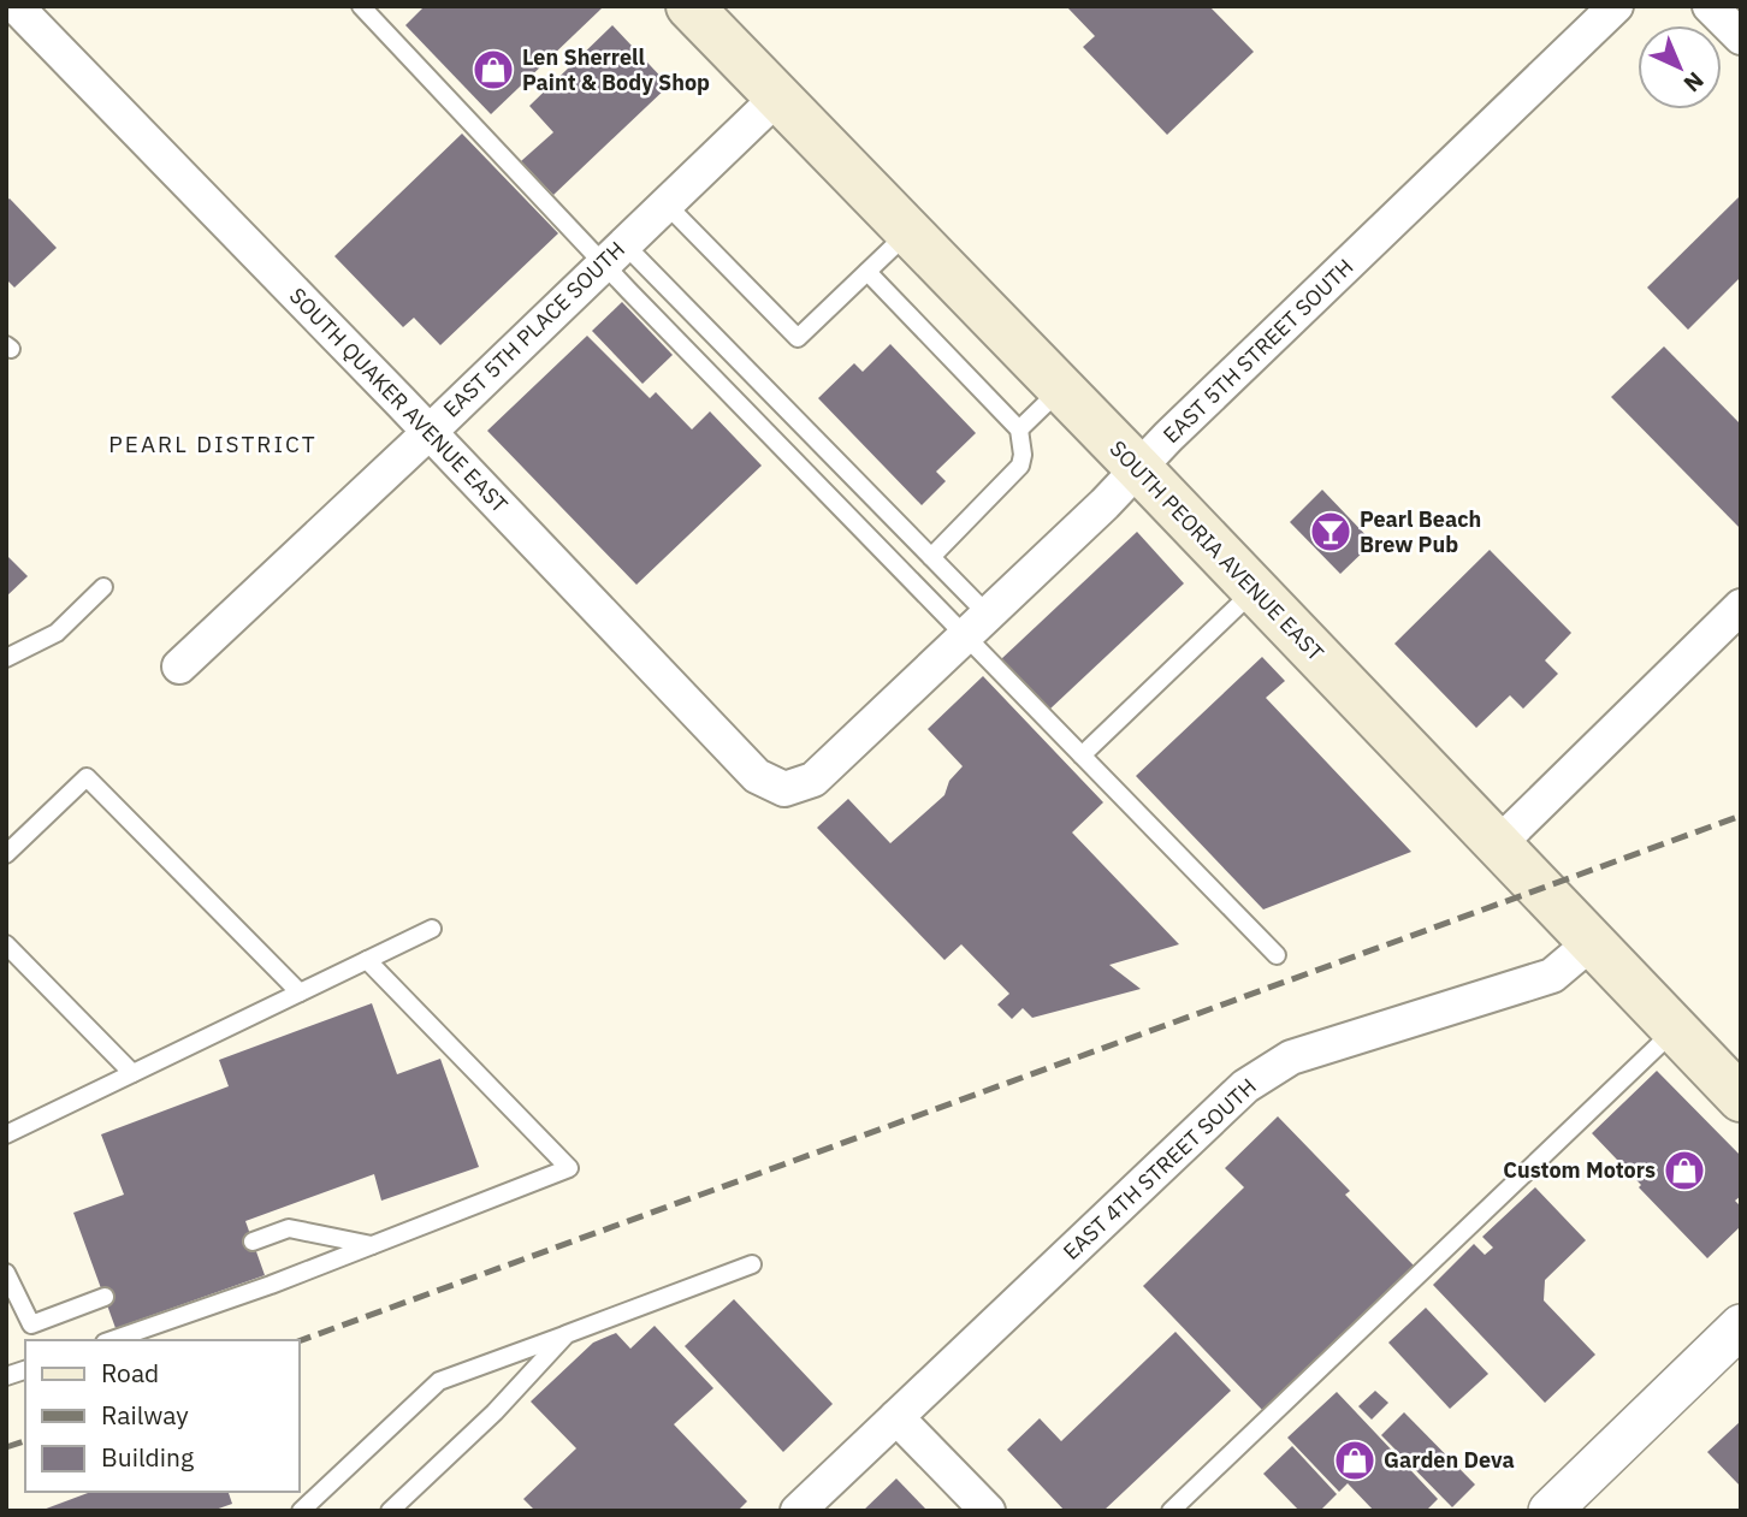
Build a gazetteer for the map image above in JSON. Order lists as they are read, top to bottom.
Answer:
{
  "streets": {
    "main road": ["SOUTH PEORIA AVENUE EAST"],
    "street": [
      "EAST 5TH PLACE SOUTH",
      "EAST 5TH STREET SOUTH",
      "SOUTH QUAKER AVENUE EAST",
      "EAST 4TH STREET SOUTH"
    ]
  },
  "crossings": [
    ["EAST 5TH PLACE SOUTH", "SOUTH QUAKER AVENUE EAST"],
    ["EAST 5TH PLACE SOUTH", "SOUTH PEORIA AVENUE EAST"],
    ["EAST 5TH STREET SOUTH", "SOUTH QUAKER AVENUE EAST"],
    ["EAST 5TH STREET SOUTH", "SOUTH PEORIA AVENUE EAST"],
    ["SOUTH PEORIA AVENUE EAST", "EAST 4TH STREET SOUTH"]
  ],
  "districts": ["PEARL DISTRICT"],
  "places": {
    "shop": ["Len Sherrell Paint & Body Shop", "Custom Motors", "Garden Deva"],
    "bar": ["Pearl Beach Brew Pub"]
  },
  "legend": ["Road", "Railway", "Building"],
  "north": "bottom right"
}
